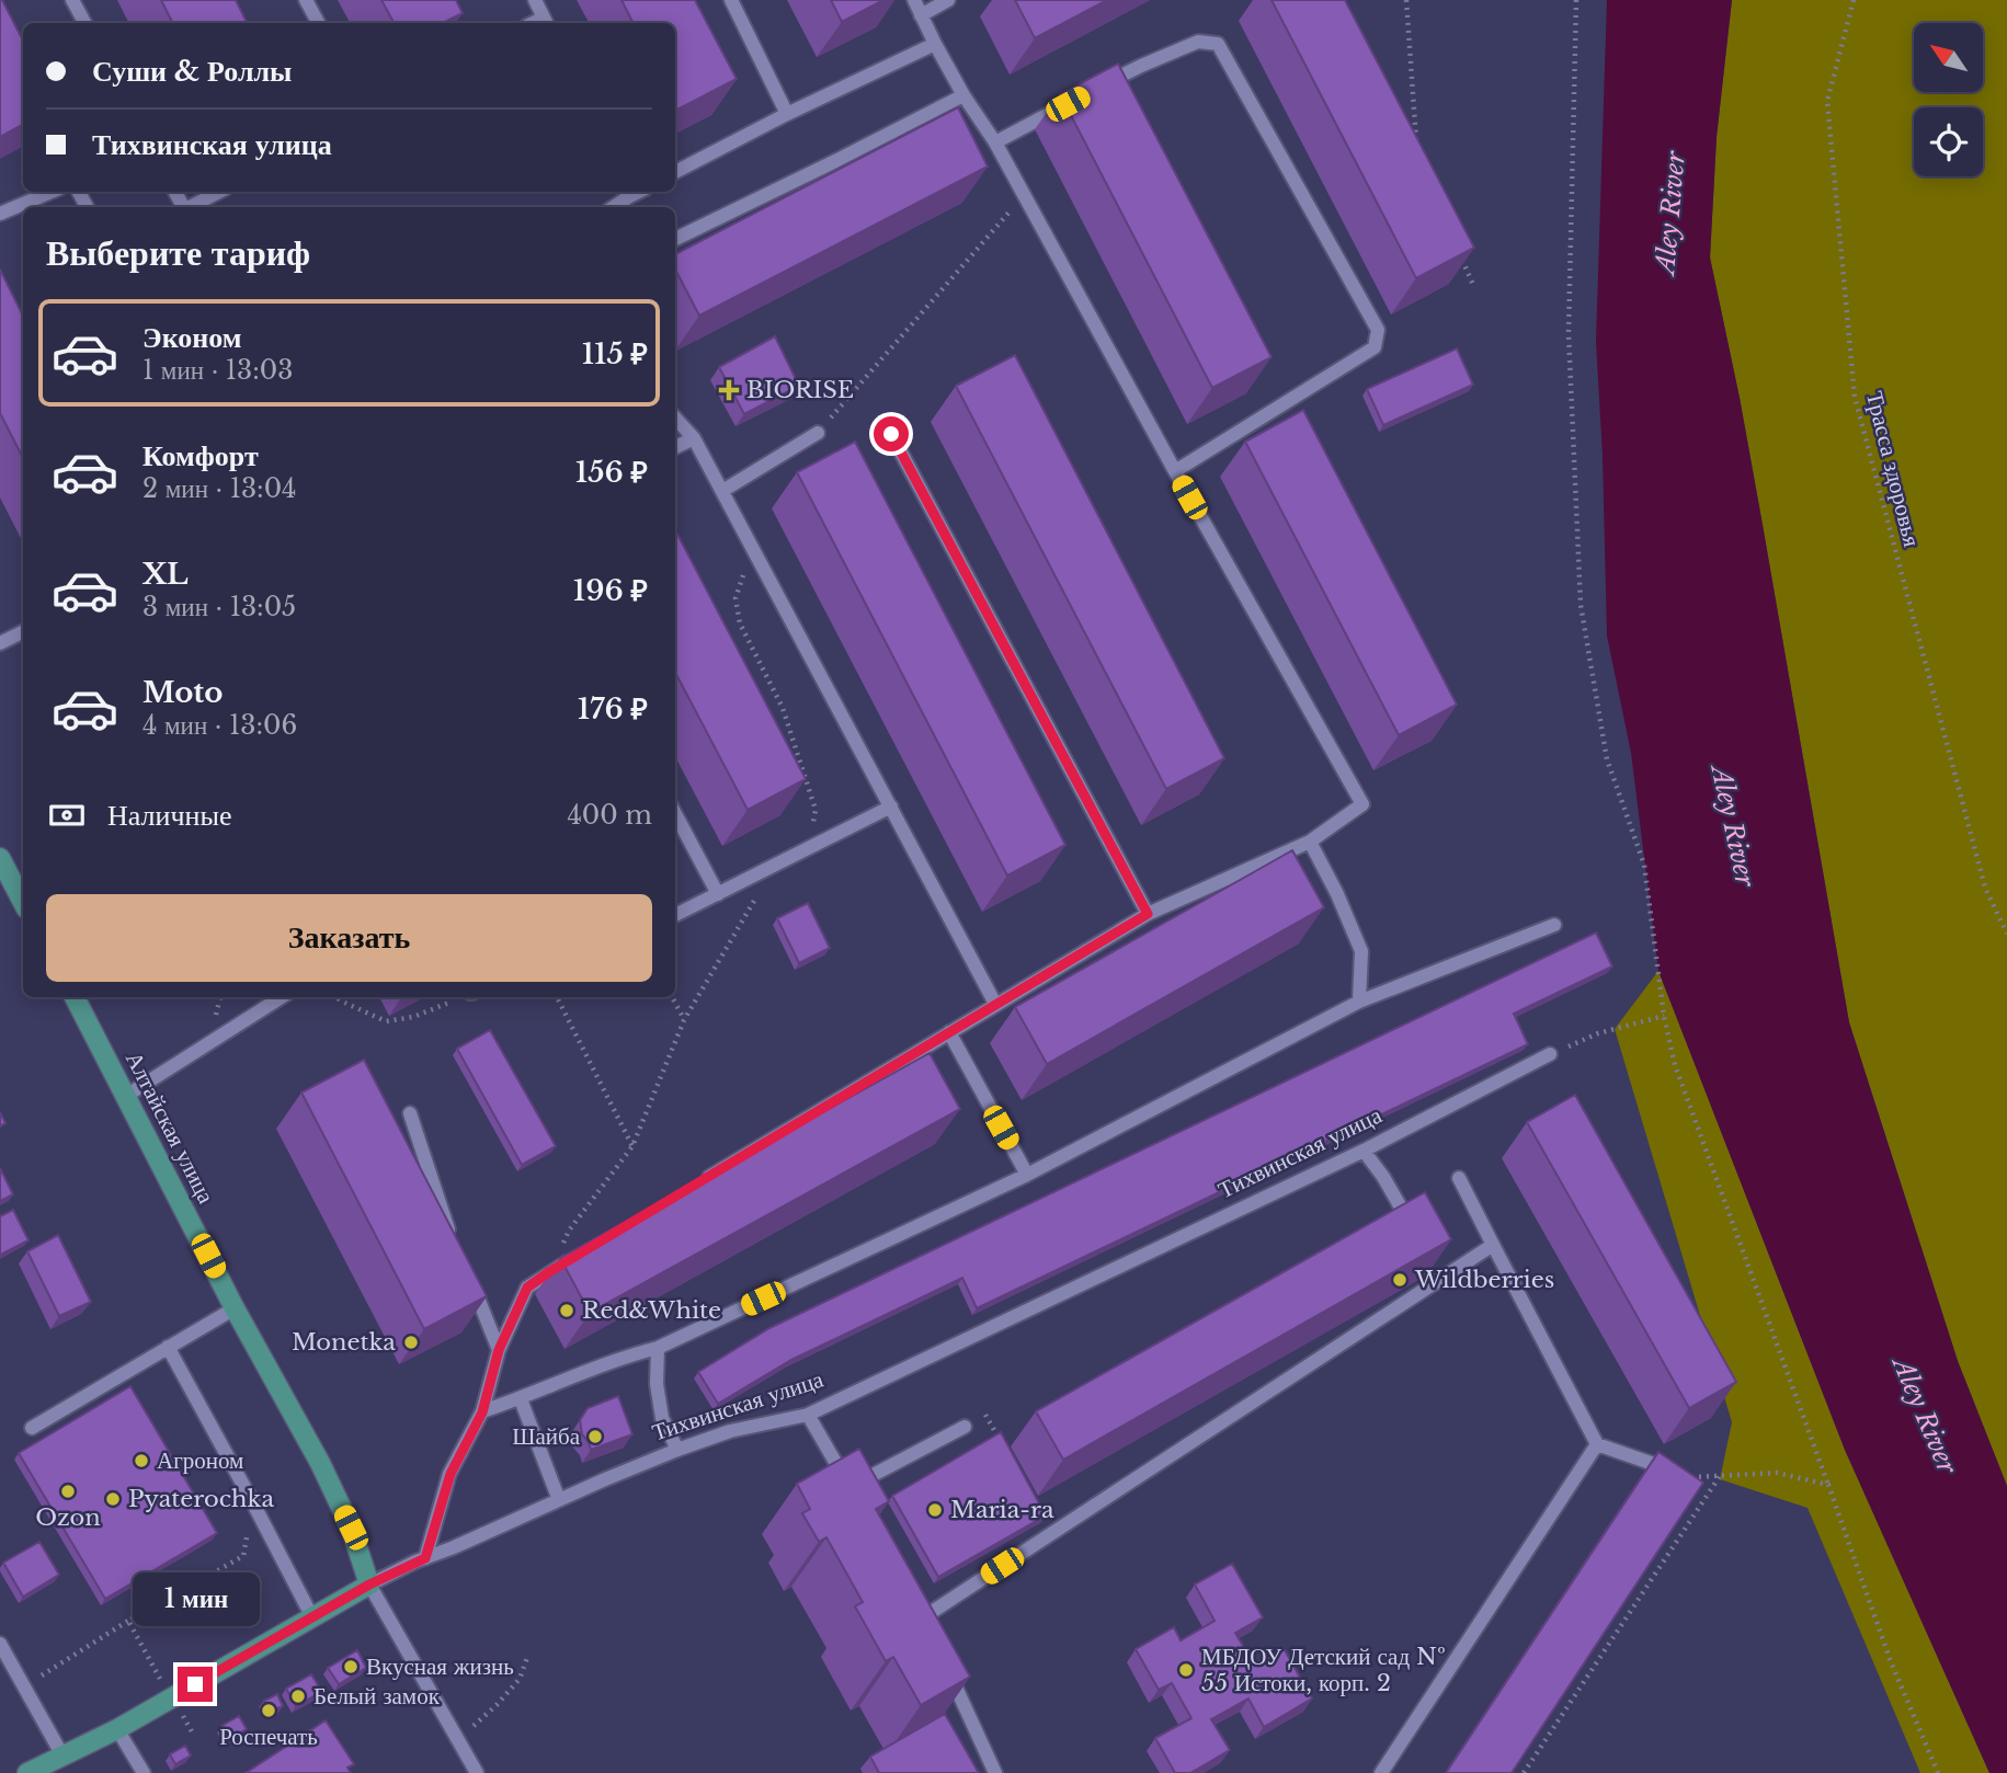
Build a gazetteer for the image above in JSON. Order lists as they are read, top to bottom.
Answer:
{
  "streets": {
    "main road": ["Алтайская улица", "Тихвинская улица"],
    "path": ["Трасса здоровья"]
  },
  "crossings": [
    ["Алтайская улица", "Тихвинская улица"]
  ],
  "water": ["Aley River"],
  "places": {
    "health": ["BIORISE"],
    "other": [
      "Wildberries",
      "Red&White",
      "Monetka",
      "Шайба",
      "Агроном",
      "Ozon",
      "Pyaterochka",
      "Maria-ra",
      "Вкусная жизнь",
      "МБДОУ Детский сад № 55 Истоки, корп. 2",
      "Белый замок",
      "Роспечать"
    ]
  },
  "north": "top left",
  "page": {
    "banner": ["Суши & Роллы", "Тихвинская улица"],
    "heading": "Выберите тариф",
    "list": [
      {
        "name": "Эконом",
        "note": "1 мин · 13:03",
        "value": "115 ₽"
      },
      {
        "name": "Комфорт",
        "note": "2 мин · 13:04",
        "value": "156 ₽"
      },
      {
        "name": "XL",
        "note": "3 мин · 13:05",
        "value": "196 ₽"
      },
      {
        "name": "Moto",
        "note": "4 мин · 13:06",
        "value": "176 ₽"
      }
    ],
    "pay": ["Наличные", "400 m"],
    "buttons": "Заказать",
    "bubble": "1 мин"
  }
}
